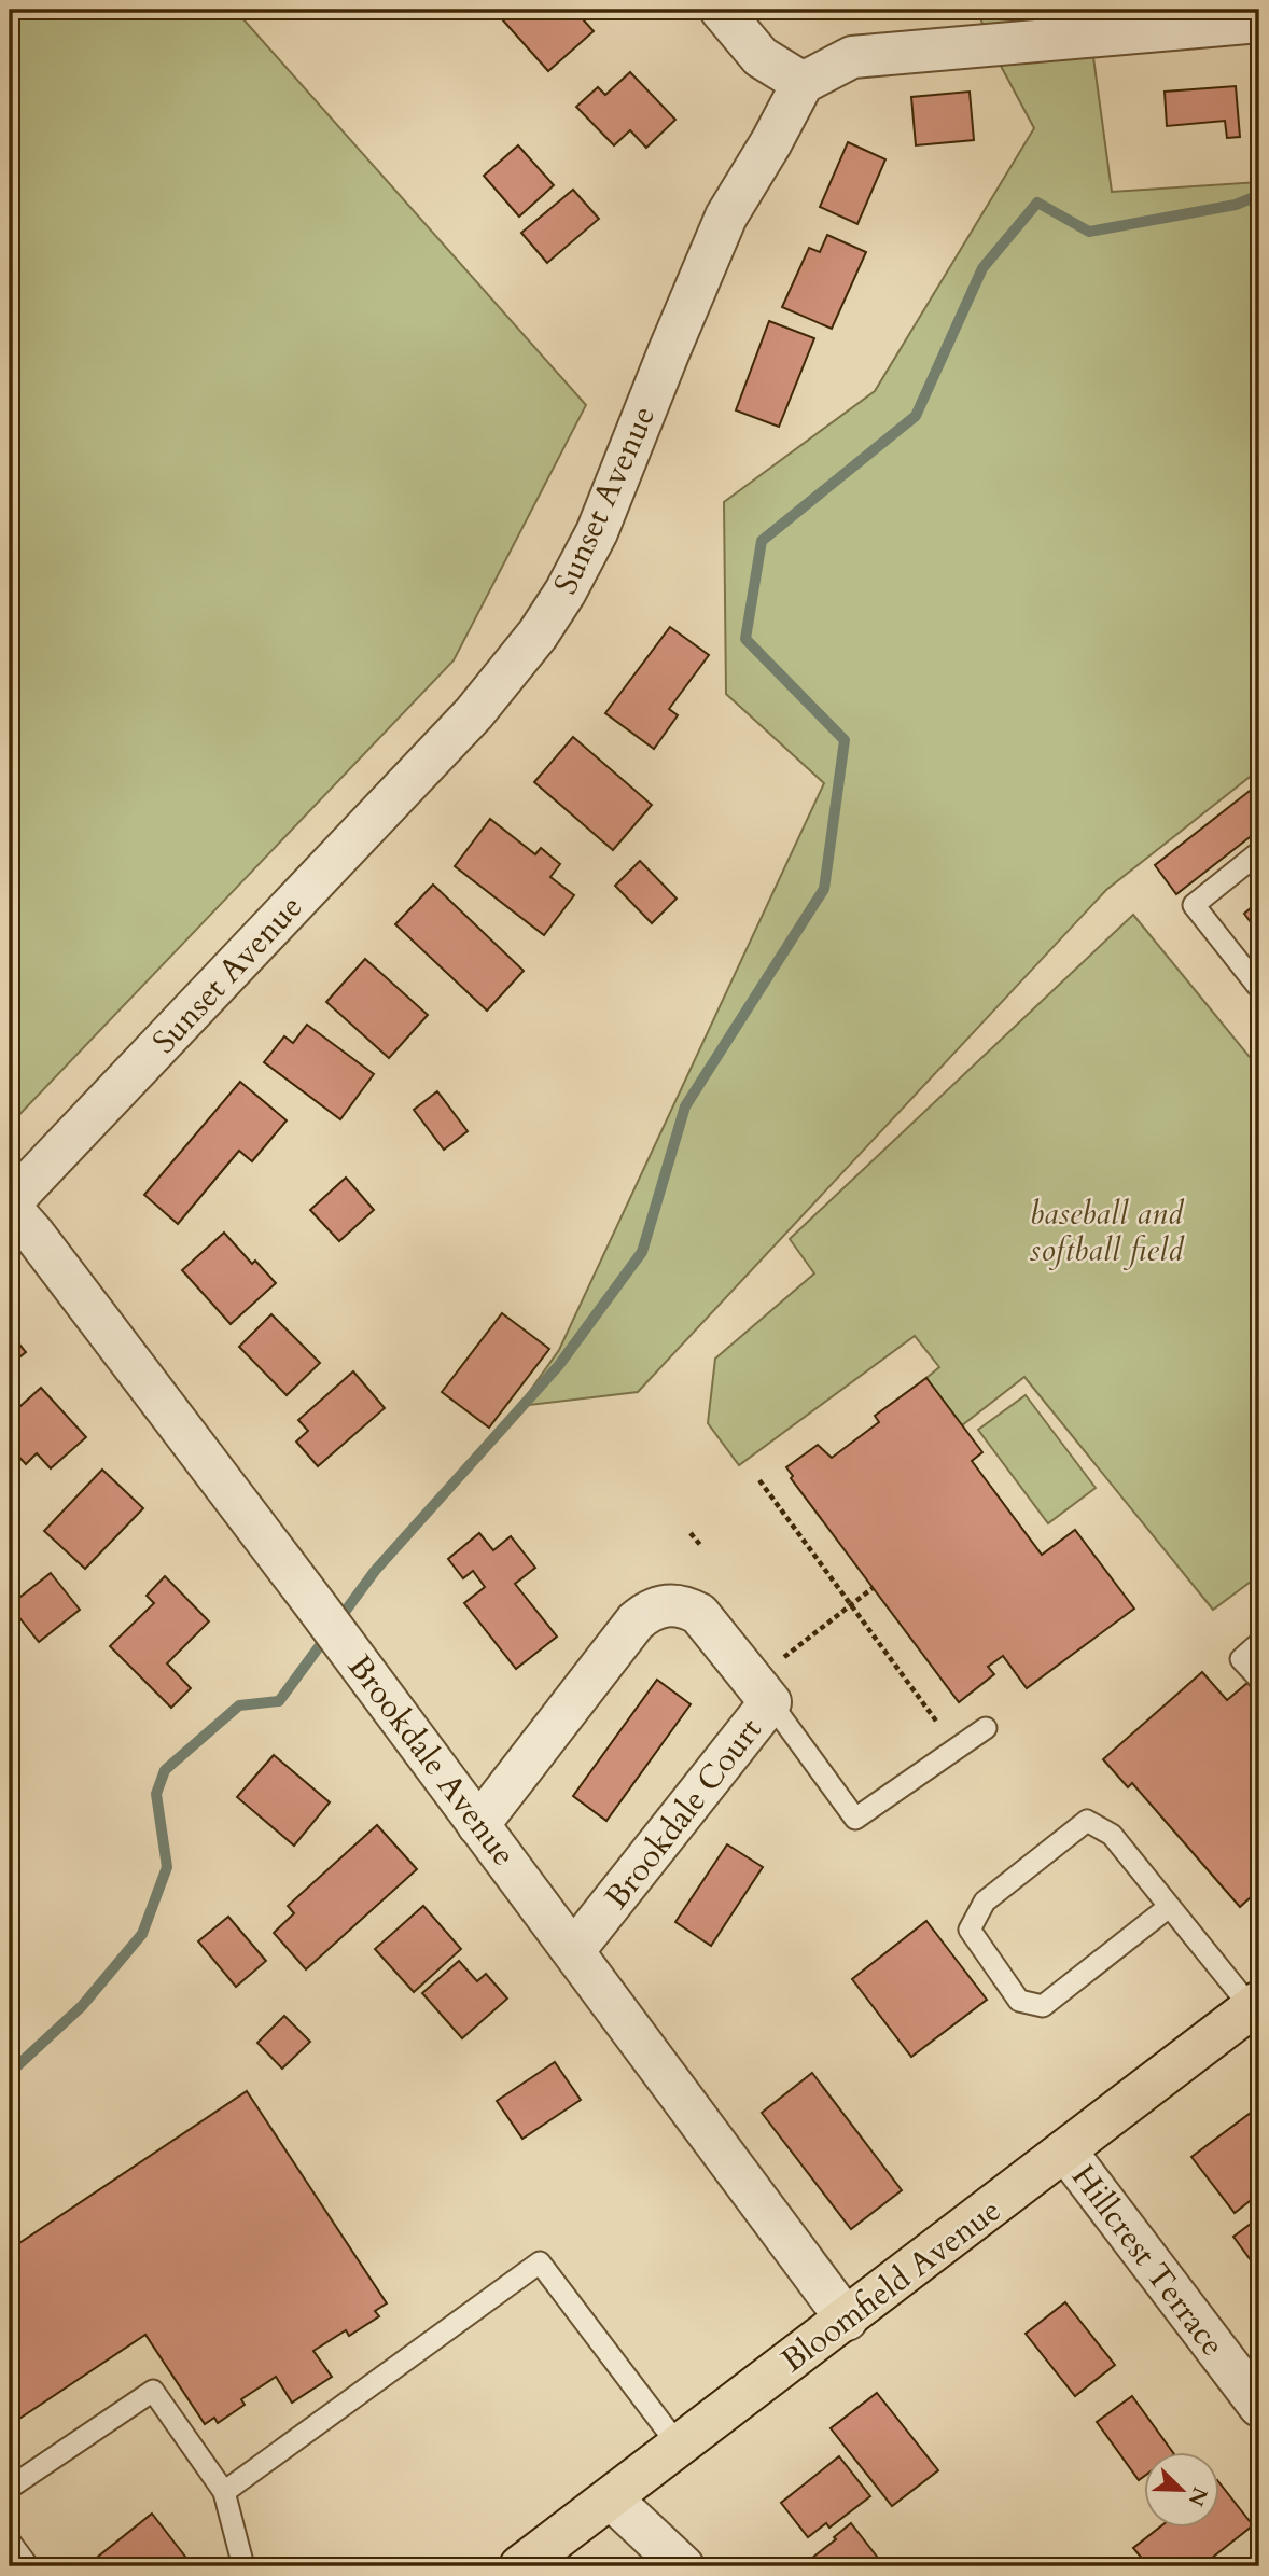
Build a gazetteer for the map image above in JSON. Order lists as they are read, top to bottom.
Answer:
{
  "streets": {
    "main road": ["Bloomfield Avenue"],
    "street": [
      "Sunset Avenue",
      "Brookdale Avenue",
      "Brookdale Court",
      "Hillcrest Terrace"
    ]
  },
  "crossings": [
    ["Sunset Avenue", "Brookdale Avenue"],
    ["Brookdale Avenue", "Brookdale Court"],
    ["Brookdale Avenue", "Bloomfield Avenue"],
    ["Hillcrest Terrace", "Bloomfield Avenue"]
  ],
  "parks": ["baseball and softball field"],
  "north": "bottom right"
}
